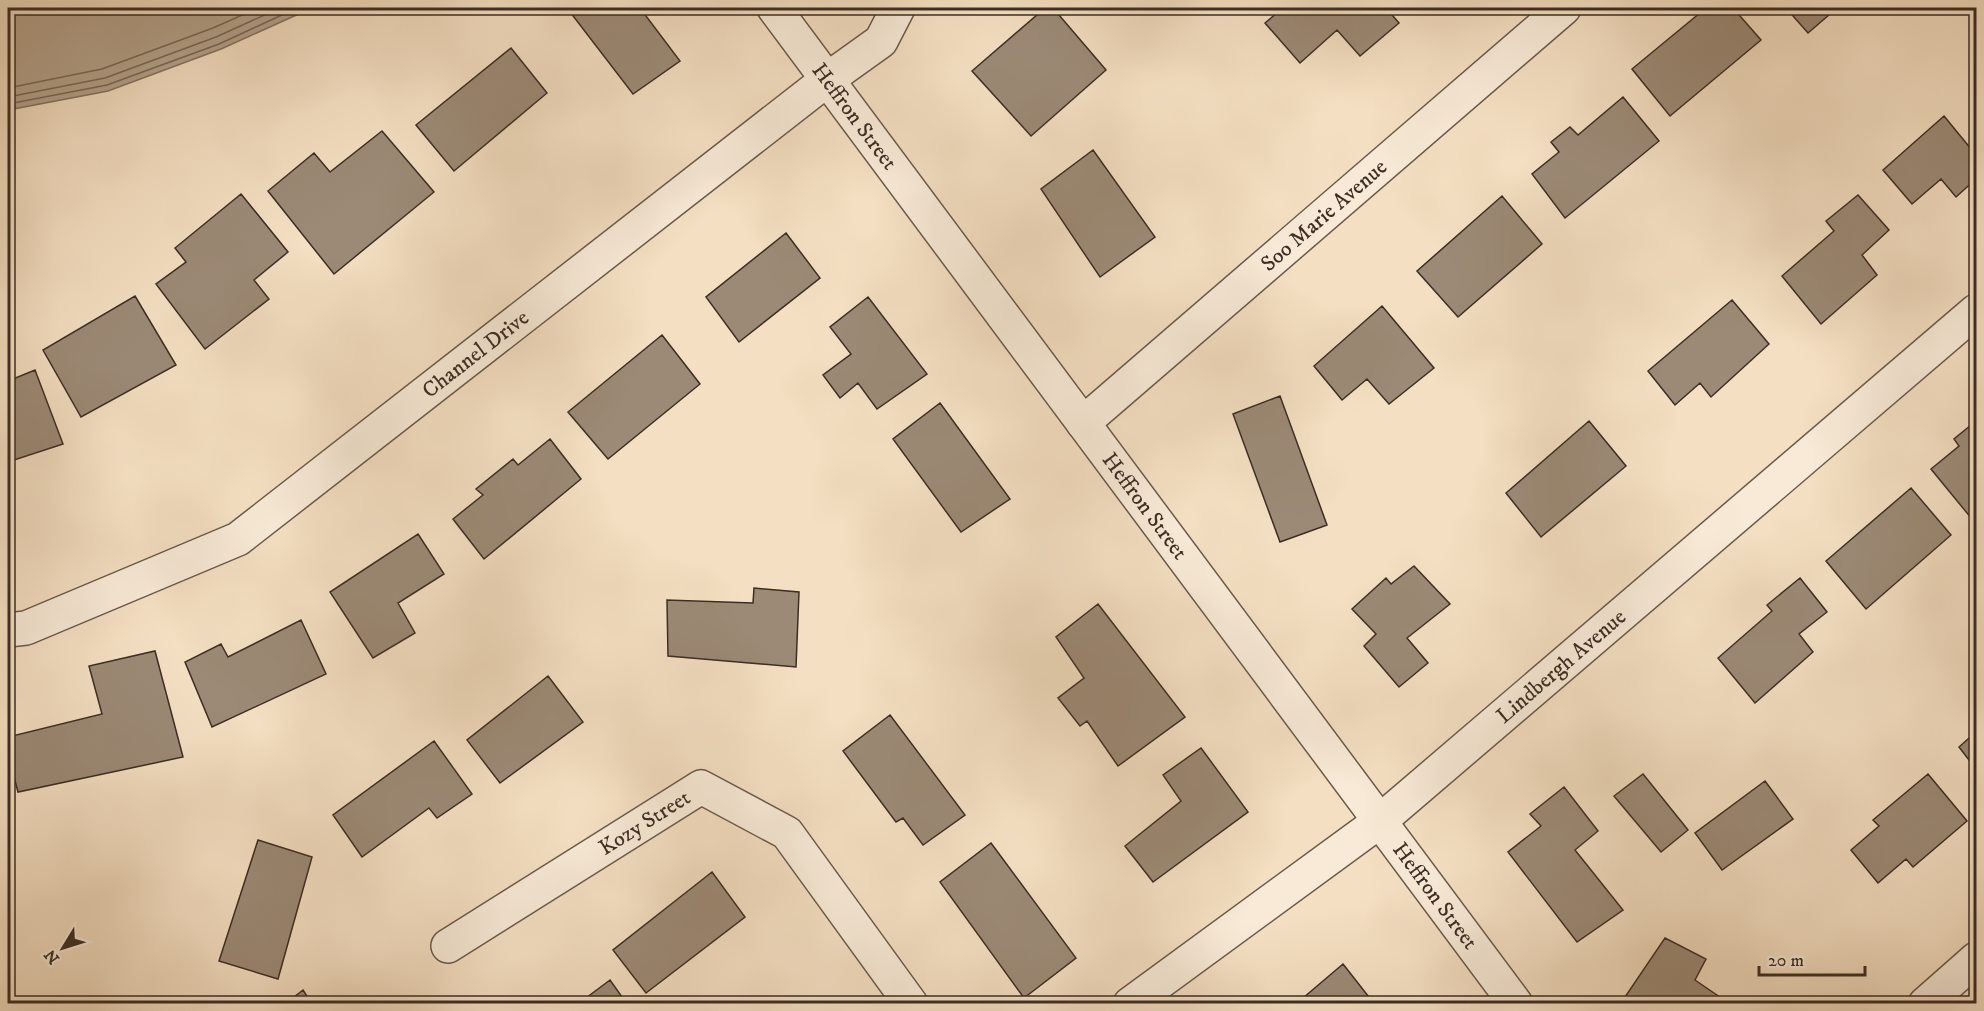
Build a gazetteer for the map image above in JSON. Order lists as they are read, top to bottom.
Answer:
{
  "streets": {
    "street": [
      "Heffron Street",
      "Soo Marie Avenue",
      "Channel Drive",
      "Lindbergh Avenue",
      "Kozy Street"
    ]
  },
  "crossings": [
    ["Heffron Street", "Soo Marie Avenue"],
    ["Heffron Street", "Channel Drive"],
    ["Heffron Street", "Lindbergh Avenue"]
  ],
  "scale_bar": "20 m",
  "north": "bottom left"
}
